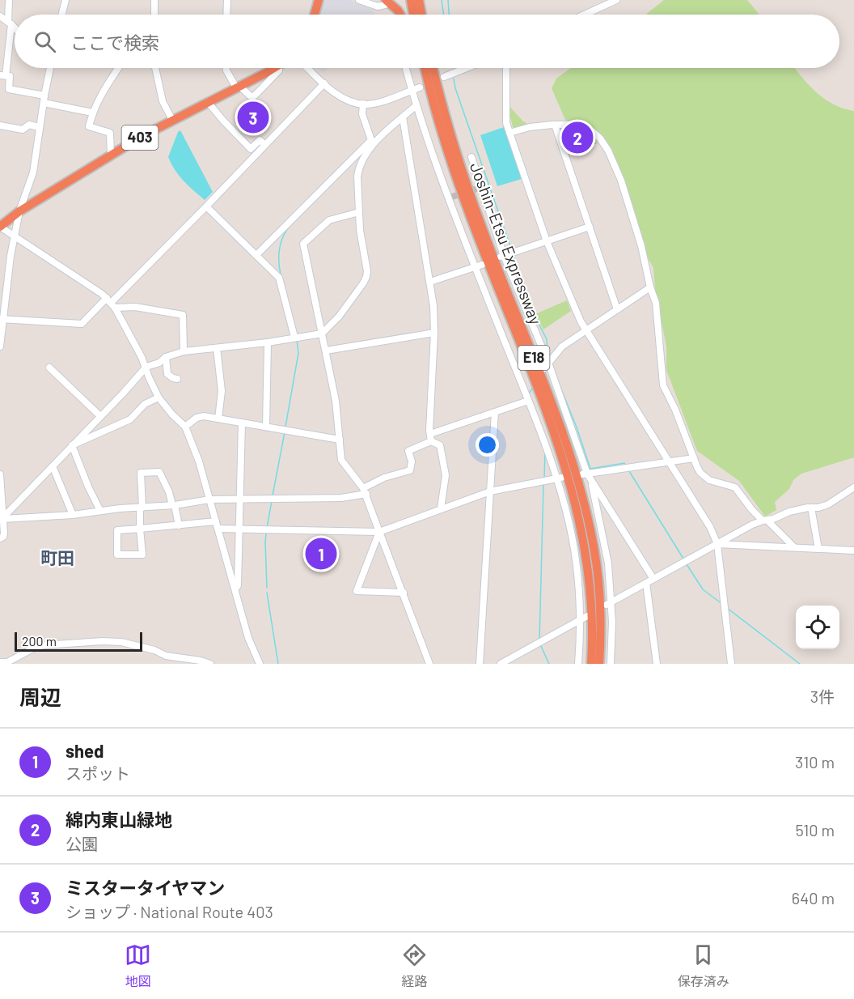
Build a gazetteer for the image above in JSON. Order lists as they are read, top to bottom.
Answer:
{
  "streets": {
    "highway": ["403", "Joshin-Etsu Expressway", "E18"]
  },
  "districts": ["町田"],
  "scale_bar": "200 m",
  "page": {
    "search": "ここで検索",
    "pins": ["3", "2", "1"],
    "scale": "200 m",
    "heading": ["周辺", "3件"],
    "list": [
      {
        "mark": "1",
        "name": "shed",
        "note": "スポット",
        "value": "310 m"
      },
      {
        "mark": "2",
        "name": "綿内東山緑地",
        "note": "公園",
        "value": "510 m"
      },
      {
        "mark": "3",
        "name": "ミスタータイヤマン",
        "note": "ショップ · National Route 403",
        "value": "640 m"
      }
    ],
    "nav": ["地図", "経路", "保存済み"]
  }
}
